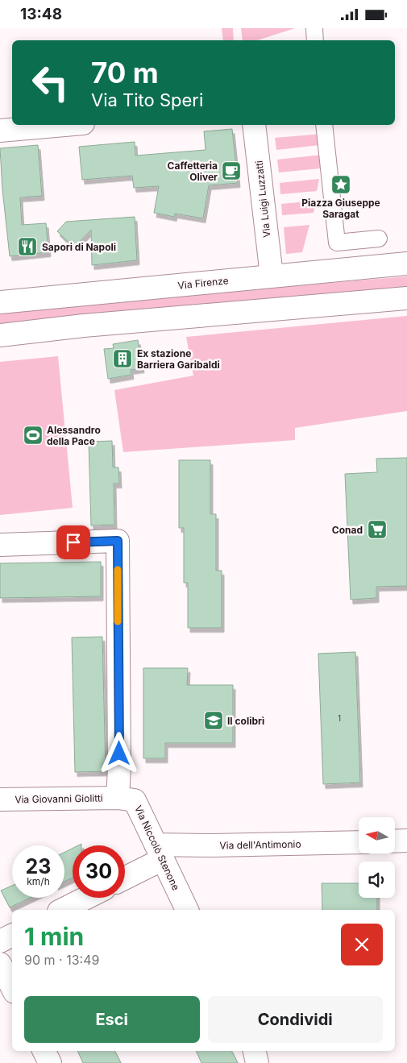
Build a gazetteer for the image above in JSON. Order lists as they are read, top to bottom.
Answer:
{
  "streets": {
    "street": [
      "Via Luigi Luzzatti",
      "Via Firenze",
      "Via Giovanni Giolitti",
      "Via dell'Antimonio",
      "Via Niccolò Stenone"
    ]
  },
  "crossings": [
    ["Via Luigi Luzzatti", "Via Firenze"],
    ["Via Giovanni Giolitti", "Via Niccolò Stenone"],
    ["Via dell'Antimonio", "Via Niccolò Stenone"]
  ],
  "places": {
    "cafe": ["Caffetteria Oliver"],
    "place": ["Piazza Giuseppe Saragat"],
    "restaurant": ["Sapori di Napoli"],
    "building": ["Ex stazione Barriera Garibaldi"],
    "sports": ["Alessandro della Pace"],
    "supermarket": ["Conad"],
    "school or university": ["Il colibrì"]
  },
  "house_numbers": ["1"],
  "north": "left",
  "page": {
    "status": "13:48",
    "turn": ["70 m", "Via Tito Speri"],
    "speed": "23 km/h",
    "limit": "30",
    "heading": ["1 min", "90 m · 13:49"],
    "buttons": ["Esci", "Condividi"]
  }
}
